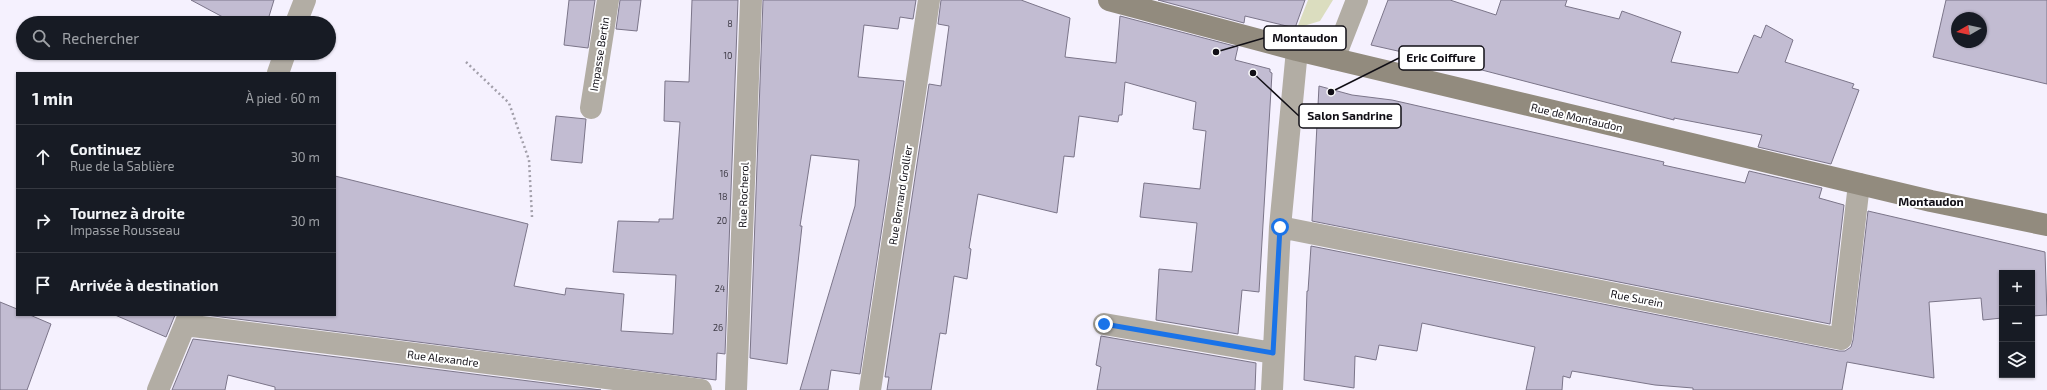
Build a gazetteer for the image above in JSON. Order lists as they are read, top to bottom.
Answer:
{
  "streets": {
    "main road": ["Rue de Montaudon"],
    "street": [
      "Impasse Bertin",
      "Rue Rocherol",
      "Rue Bernard Grollier",
      "Rue Surein",
      "Rue Alexandre"
    ]
  },
  "crossings": [
    ["Rue de Montaudon", "Rue Surein"]
  ],
  "districts": ["Montaudon"],
  "places": ["Montaudon", "Salon Sandrine", "Eric Coiffure"],
  "house_numbers": [
    "8",
    "10",
    "16",
    "18",
    "20",
    "24",
    "26"
  ],
  "north": "left",
  "page": {
    "search": "Rechercher",
    "heading": ["1 min", "À pied · 60 m"],
    "list": [
      ["Continuez", "Rue de la Sablière", "30 m"],
      ["Tournez à droite", "Impasse Rousseau", "30 m"],
      "Arrivée à destination"
    ],
    "map_buttons": ["+", "−"]
  }
}
